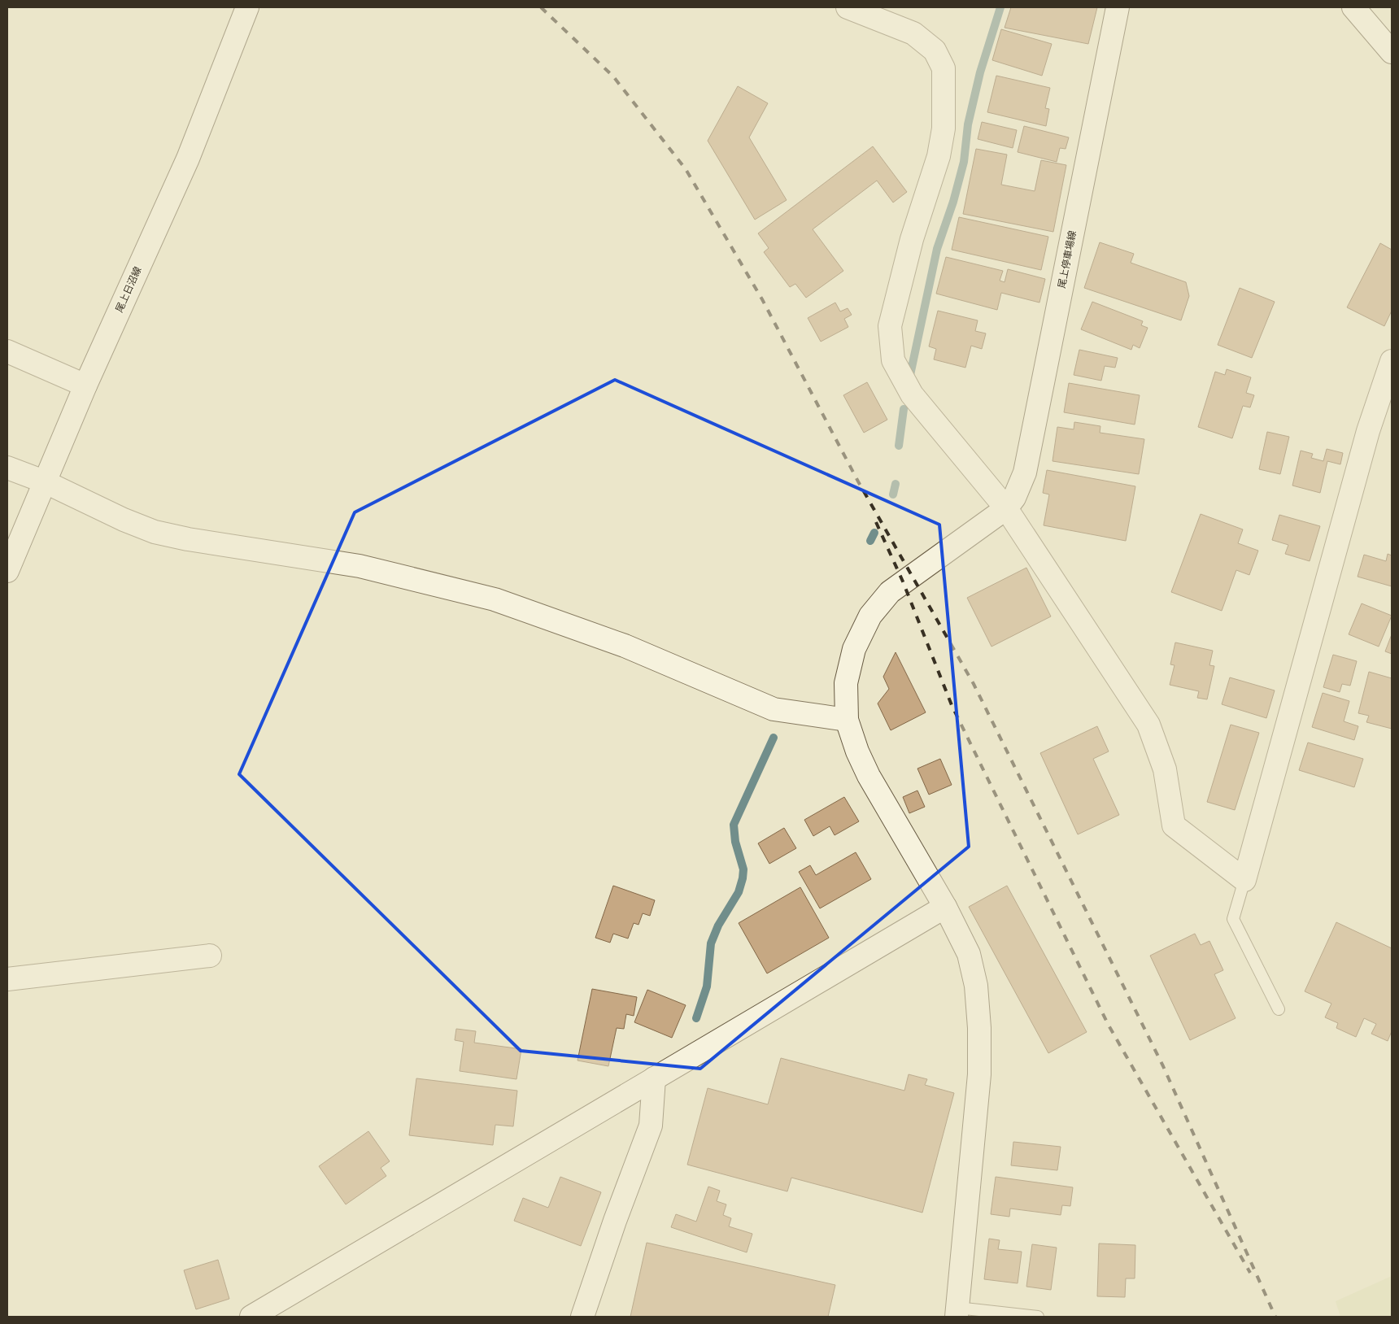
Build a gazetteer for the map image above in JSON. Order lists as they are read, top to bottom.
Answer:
{
  "streets": {
    "street": ["尾上停車場線", "尾上日沼線"]
  }
}
